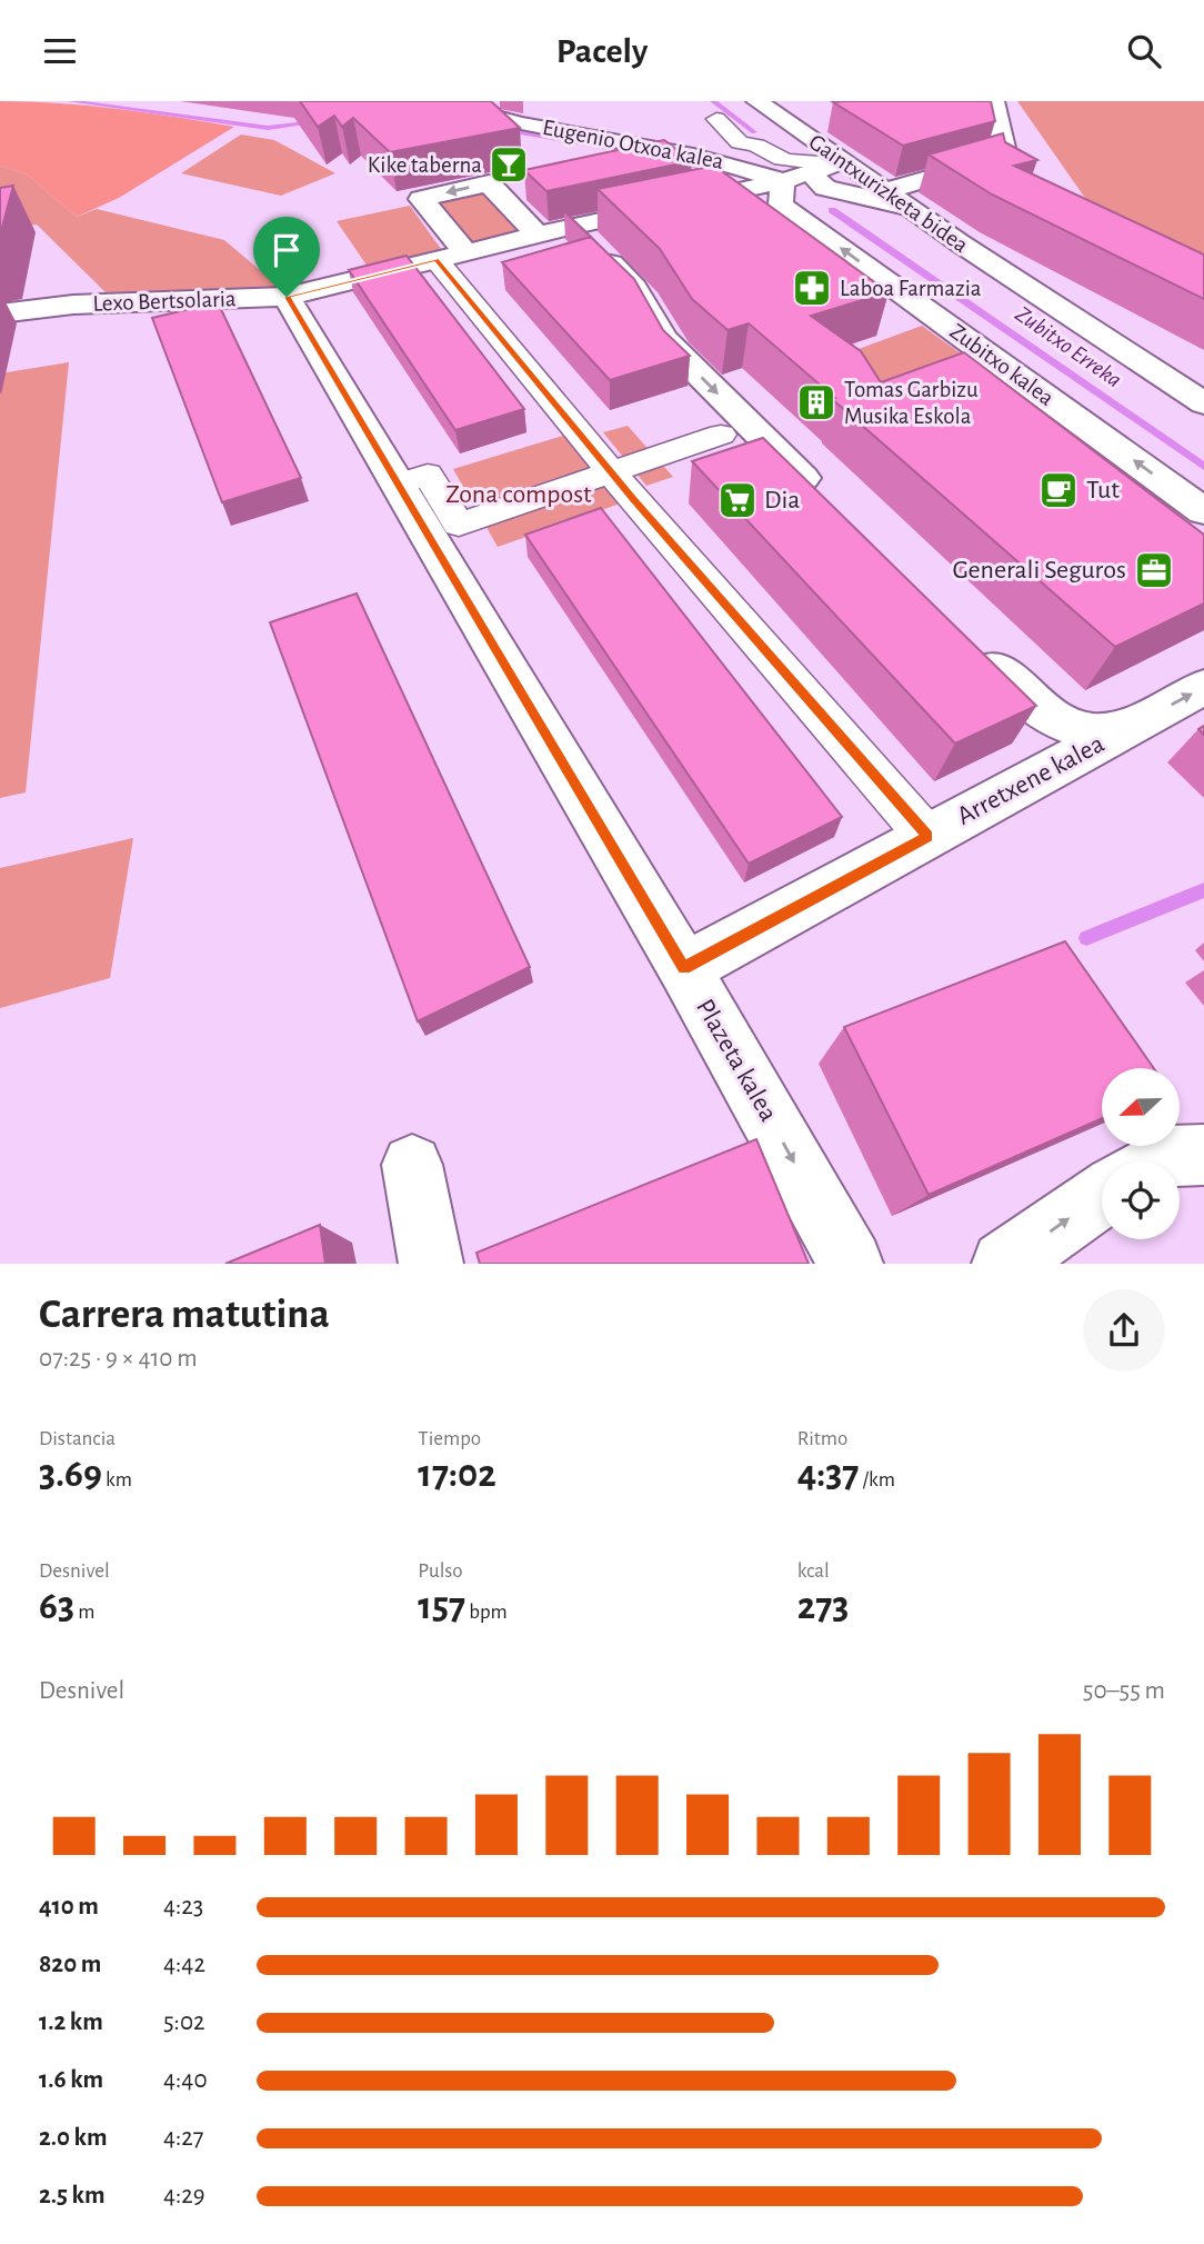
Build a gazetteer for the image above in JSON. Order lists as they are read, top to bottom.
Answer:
{
  "streets": {
    "street": [
      "Eugenio Otxoa kalea",
      "Gaintxurizketa bidea",
      "Lexo Bertsolaria",
      "Zubitxo kalea",
      "Arretxene kalea",
      "Plazeta kalea"
    ]
  },
  "crossings": [
    ["Eugenio Otxoa kalea", "Gaintxurizketa bidea"],
    ["Eugenio Otxoa kalea", "Lexo Bertsolaria"],
    ["Eugenio Otxoa kalea", "Zubitxo kalea"],
    ["Gaintxurizketa bidea", "Lexo Bertsolaria"],
    ["Lexo Bertsolaria", "Zubitxo kalea"],
    ["Lexo Bertsolaria", "Plazeta kalea"],
    ["Arretxene kalea", "Plazeta kalea"]
  ],
  "water": ["Zubitxo Erreka"],
  "parks": ["Zona compost"],
  "places": {
    "bar": ["Kike taberna"],
    "pharmacy": ["Laboa Farmazia"],
    "building": ["Tomas Garbizu Musika Eskola"],
    "cafe": ["Tut"],
    "supermarket": ["Dia"],
    "office": ["Generali Seguros"]
  },
  "north": "left",
  "page": {
    "header": "Pacely",
    "heading": ["Carrera matutina", "07:25 · 9 × 410 m"],
    "stats": [
      ["Distancia", "3.69 km"],
      ["Tiempo", "17:02"],
      ["Ritmo", "4:37 /km"],
      ["Desnivel", "63 m"],
      ["Pulso", "157 bpm"],
      ["kcal", "273"]
    ],
    "chart": ["Desnivel", "50–55 m"],
    "list": [
      {
        "name": "410 m",
        "note": "4:23"
      },
      {
        "name": "820 m",
        "note": "4:42"
      },
      {
        "name": "1.2 km",
        "note": "5:02"
      },
      {
        "name": "1.6 km",
        "note": "4:40"
      },
      {
        "name": "2.0 km",
        "note": "4:27"
      },
      {
        "name": "2.5 km",
        "note": "4:29"
      }
    ]
  }
}
